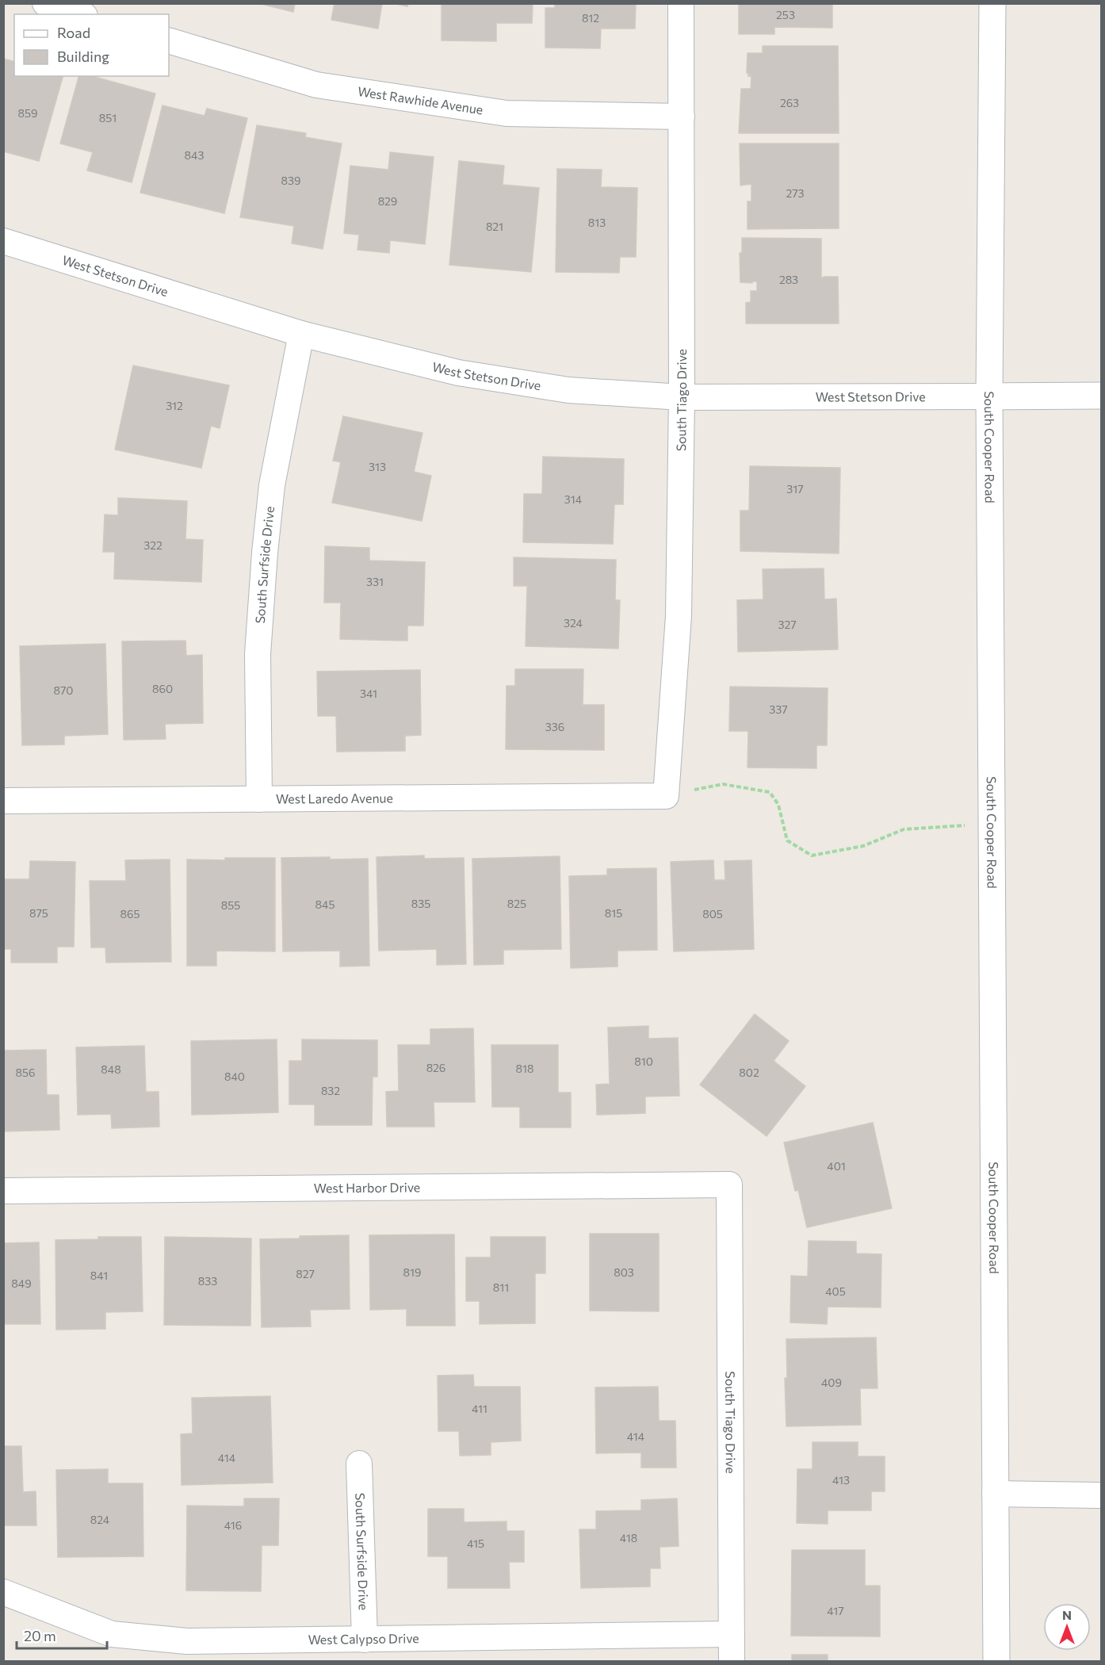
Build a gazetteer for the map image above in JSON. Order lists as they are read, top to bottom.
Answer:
{
  "streets": {
    "main road": ["South Cooper Road"],
    "street": [
      "West Rawhide Avenue",
      "West Stetson Drive",
      "South Tiago Drive",
      "South Surfside Drive",
      "West Laredo Avenue",
      "West Harbor Drive",
      "West Calypso Drive"
    ]
  },
  "crossings": [
    ["West Rawhide Avenue", "South Tiago Drive"],
    ["West Stetson Drive", "South Tiago Drive"],
    ["West Stetson Drive", "South Cooper Road"],
    ["West Stetson Drive", "South Surfside Drive"],
    ["South Tiago Drive", "West Laredo Avenue"],
    ["South Tiago Drive", "West Harbor Drive"],
    ["South Tiago Drive", "West Calypso Drive"],
    ["South Surfside Drive", "West Laredo Avenue"],
    ["South Surfside Drive", "West Calypso Drive"]
  ],
  "house_numbers": [
    "253",
    "812",
    "263",
    "859",
    "851",
    "843",
    "839",
    "273",
    "829",
    "813",
    "821",
    "283",
    "312",
    "313",
    "317",
    "314",
    "322",
    "331",
    "324",
    "327",
    "860",
    "870",
    "341",
    "337",
    "336",
    "835",
    "825",
    "845",
    "855",
    "875",
    "815",
    "865",
    "805",
    "810",
    "826",
    "818",
    "848",
    "856",
    "802",
    "840",
    "832",
    "401",
    "819",
    "803",
    "827",
    "841",
    "833",
    "849",
    "811",
    "405",
    "409",
    "411",
    "414",
    "414",
    "413",
    "824",
    "416",
    "418",
    "415",
    "417"
  ],
  "legend": ["Road", "Building"],
  "scale_bar": "20 m",
  "north": "top"
}
